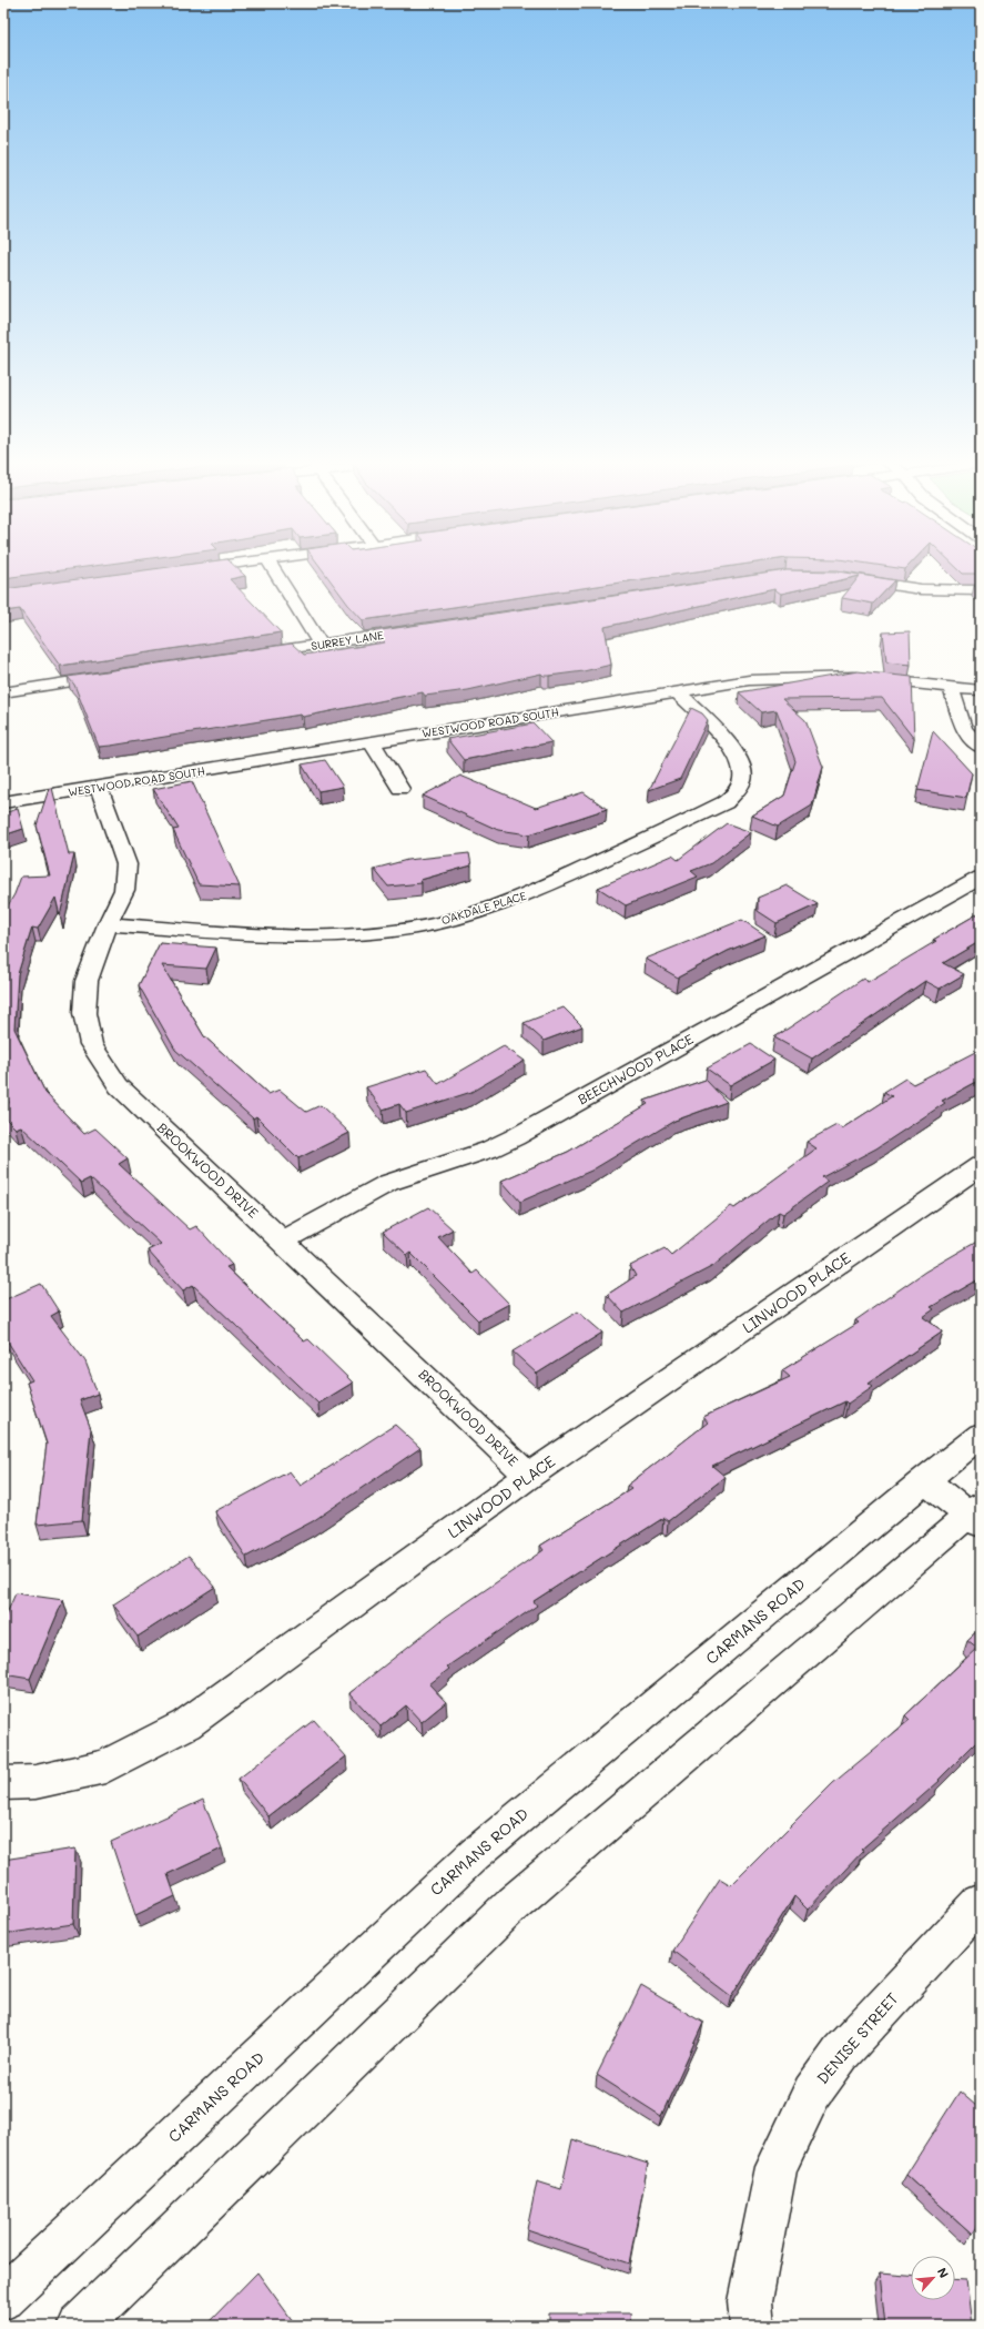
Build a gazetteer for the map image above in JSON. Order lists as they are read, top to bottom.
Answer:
{
  "streets": {
    "street": [
      "SURREY LANE",
      "WESTWOOD ROAD SOUTH",
      "OAKDALE PLACE",
      "BEECHWOOD PLACE",
      "BROOKWOOD DRIVE",
      "LINWOOD PLACE",
      "CARMANS ROAD",
      "DENISE STREET"
    ]
  },
  "crossings": [
    ["WESTWOOD ROAD SOUTH", "OAKDALE PLACE"],
    ["WESTWOOD ROAD SOUTH", "BROOKWOOD DRIVE"],
    ["OAKDALE PLACE", "BROOKWOOD DRIVE"],
    ["BEECHWOOD PLACE", "BROOKWOOD DRIVE"],
    ["BROOKWOOD DRIVE", "LINWOOD PLACE"]
  ],
  "north": "top right"
}
